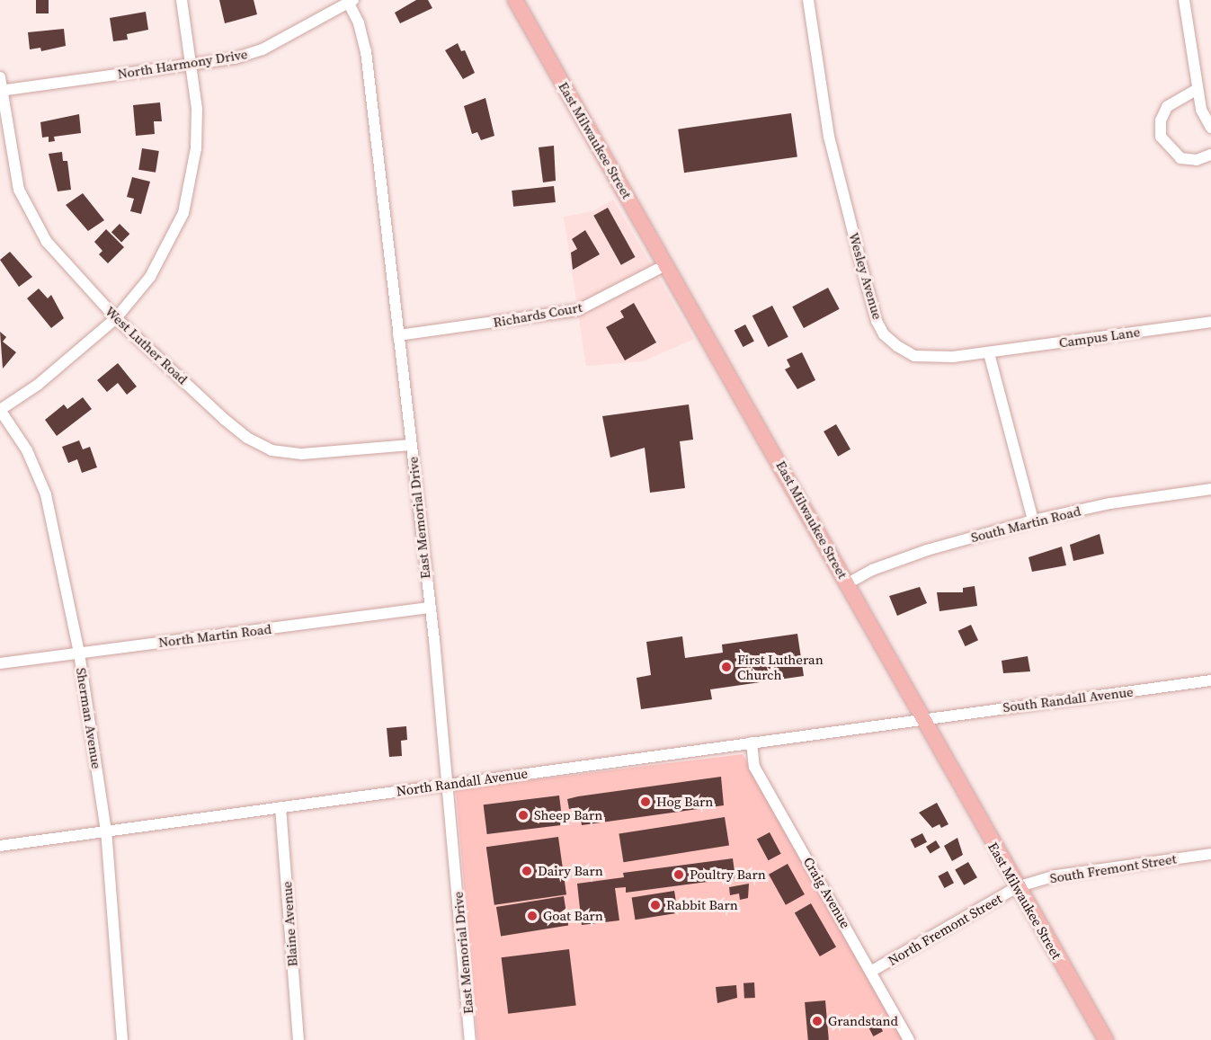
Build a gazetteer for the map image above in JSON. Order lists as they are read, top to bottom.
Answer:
{
  "streets": {
    "main road": ["East Milwaukee Street"],
    "street": [
      "North Harmony Drive",
      "Wesley Avenue",
      "Richards Court",
      "Campus Lane",
      "West Luther Road",
      "East Memorial Drive",
      "South Martin Road",
      "North Martin Road",
      "South Randall Avenue",
      "Sherman Avenue",
      "North Randall Avenue",
      "South Fremont Street",
      "Craig Avenue",
      "Blaine Avenue",
      "North Fremont Street"
    ]
  },
  "crossings": [
    ["North Harmony Drive", "West Luther Road"],
    ["North Harmony Drive", "East Memorial Drive"],
    ["East Milwaukee Street", "Richards Court"],
    ["East Milwaukee Street", "South Martin Road"],
    ["East Milwaukee Street", "South Randall Avenue"],
    ["East Milwaukee Street", "North Randall Avenue"],
    ["East Milwaukee Street", "South Fremont Street"],
    ["East Milwaukee Street", "North Fremont Street"],
    ["Wesley Avenue", "Campus Lane"],
    ["Richards Court", "East Memorial Drive"],
    ["West Luther Road", "East Memorial Drive"],
    ["East Memorial Drive", "North Martin Road"],
    ["East Memorial Drive", "North Randall Avenue"],
    ["North Martin Road", "Sherman Avenue"],
    ["South Randall Avenue", "North Randall Avenue"],
    ["Sherman Avenue", "North Randall Avenue"],
    ["North Randall Avenue", "Craig Avenue"],
    ["North Randall Avenue", "Blaine Avenue"],
    ["South Fremont Street", "North Fremont Street"],
    ["Craig Avenue", "North Fremont Street"]
  ],
  "places": [
    "First Lutheran Church",
    "Hog Barn",
    "Sheep Barn",
    "Dairy Barn",
    "Poultry Barn",
    "Rabbit Barn",
    "Goat Barn",
    "Grandstand"
  ]
}
